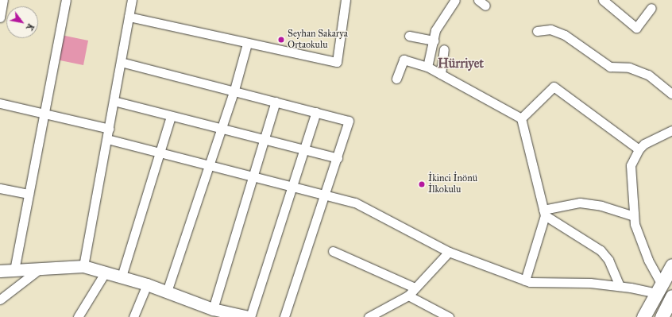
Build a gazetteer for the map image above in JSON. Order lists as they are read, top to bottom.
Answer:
{
  "districts": ["Hürriyet"],
  "places": ["Seyhan Sakarya Ortaokulu", "İkinci İnönü İlkokulu"],
  "north": "bottom right"
}
